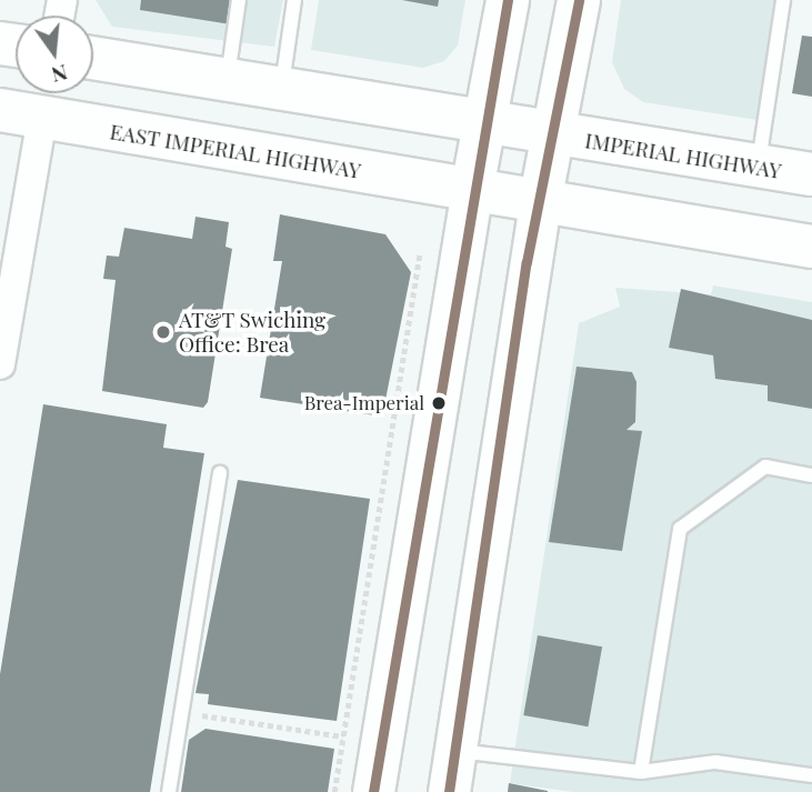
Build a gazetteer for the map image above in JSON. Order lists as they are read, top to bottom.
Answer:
{
  "streets": {
    "main road": ["EAST IMPERIAL HIGHWAY", "IMPERIAL HIGHWAY"]
  },
  "places": ["AT&T Swiching Office: Brea", "Brea-Imperial"],
  "north": "bottom"
}
